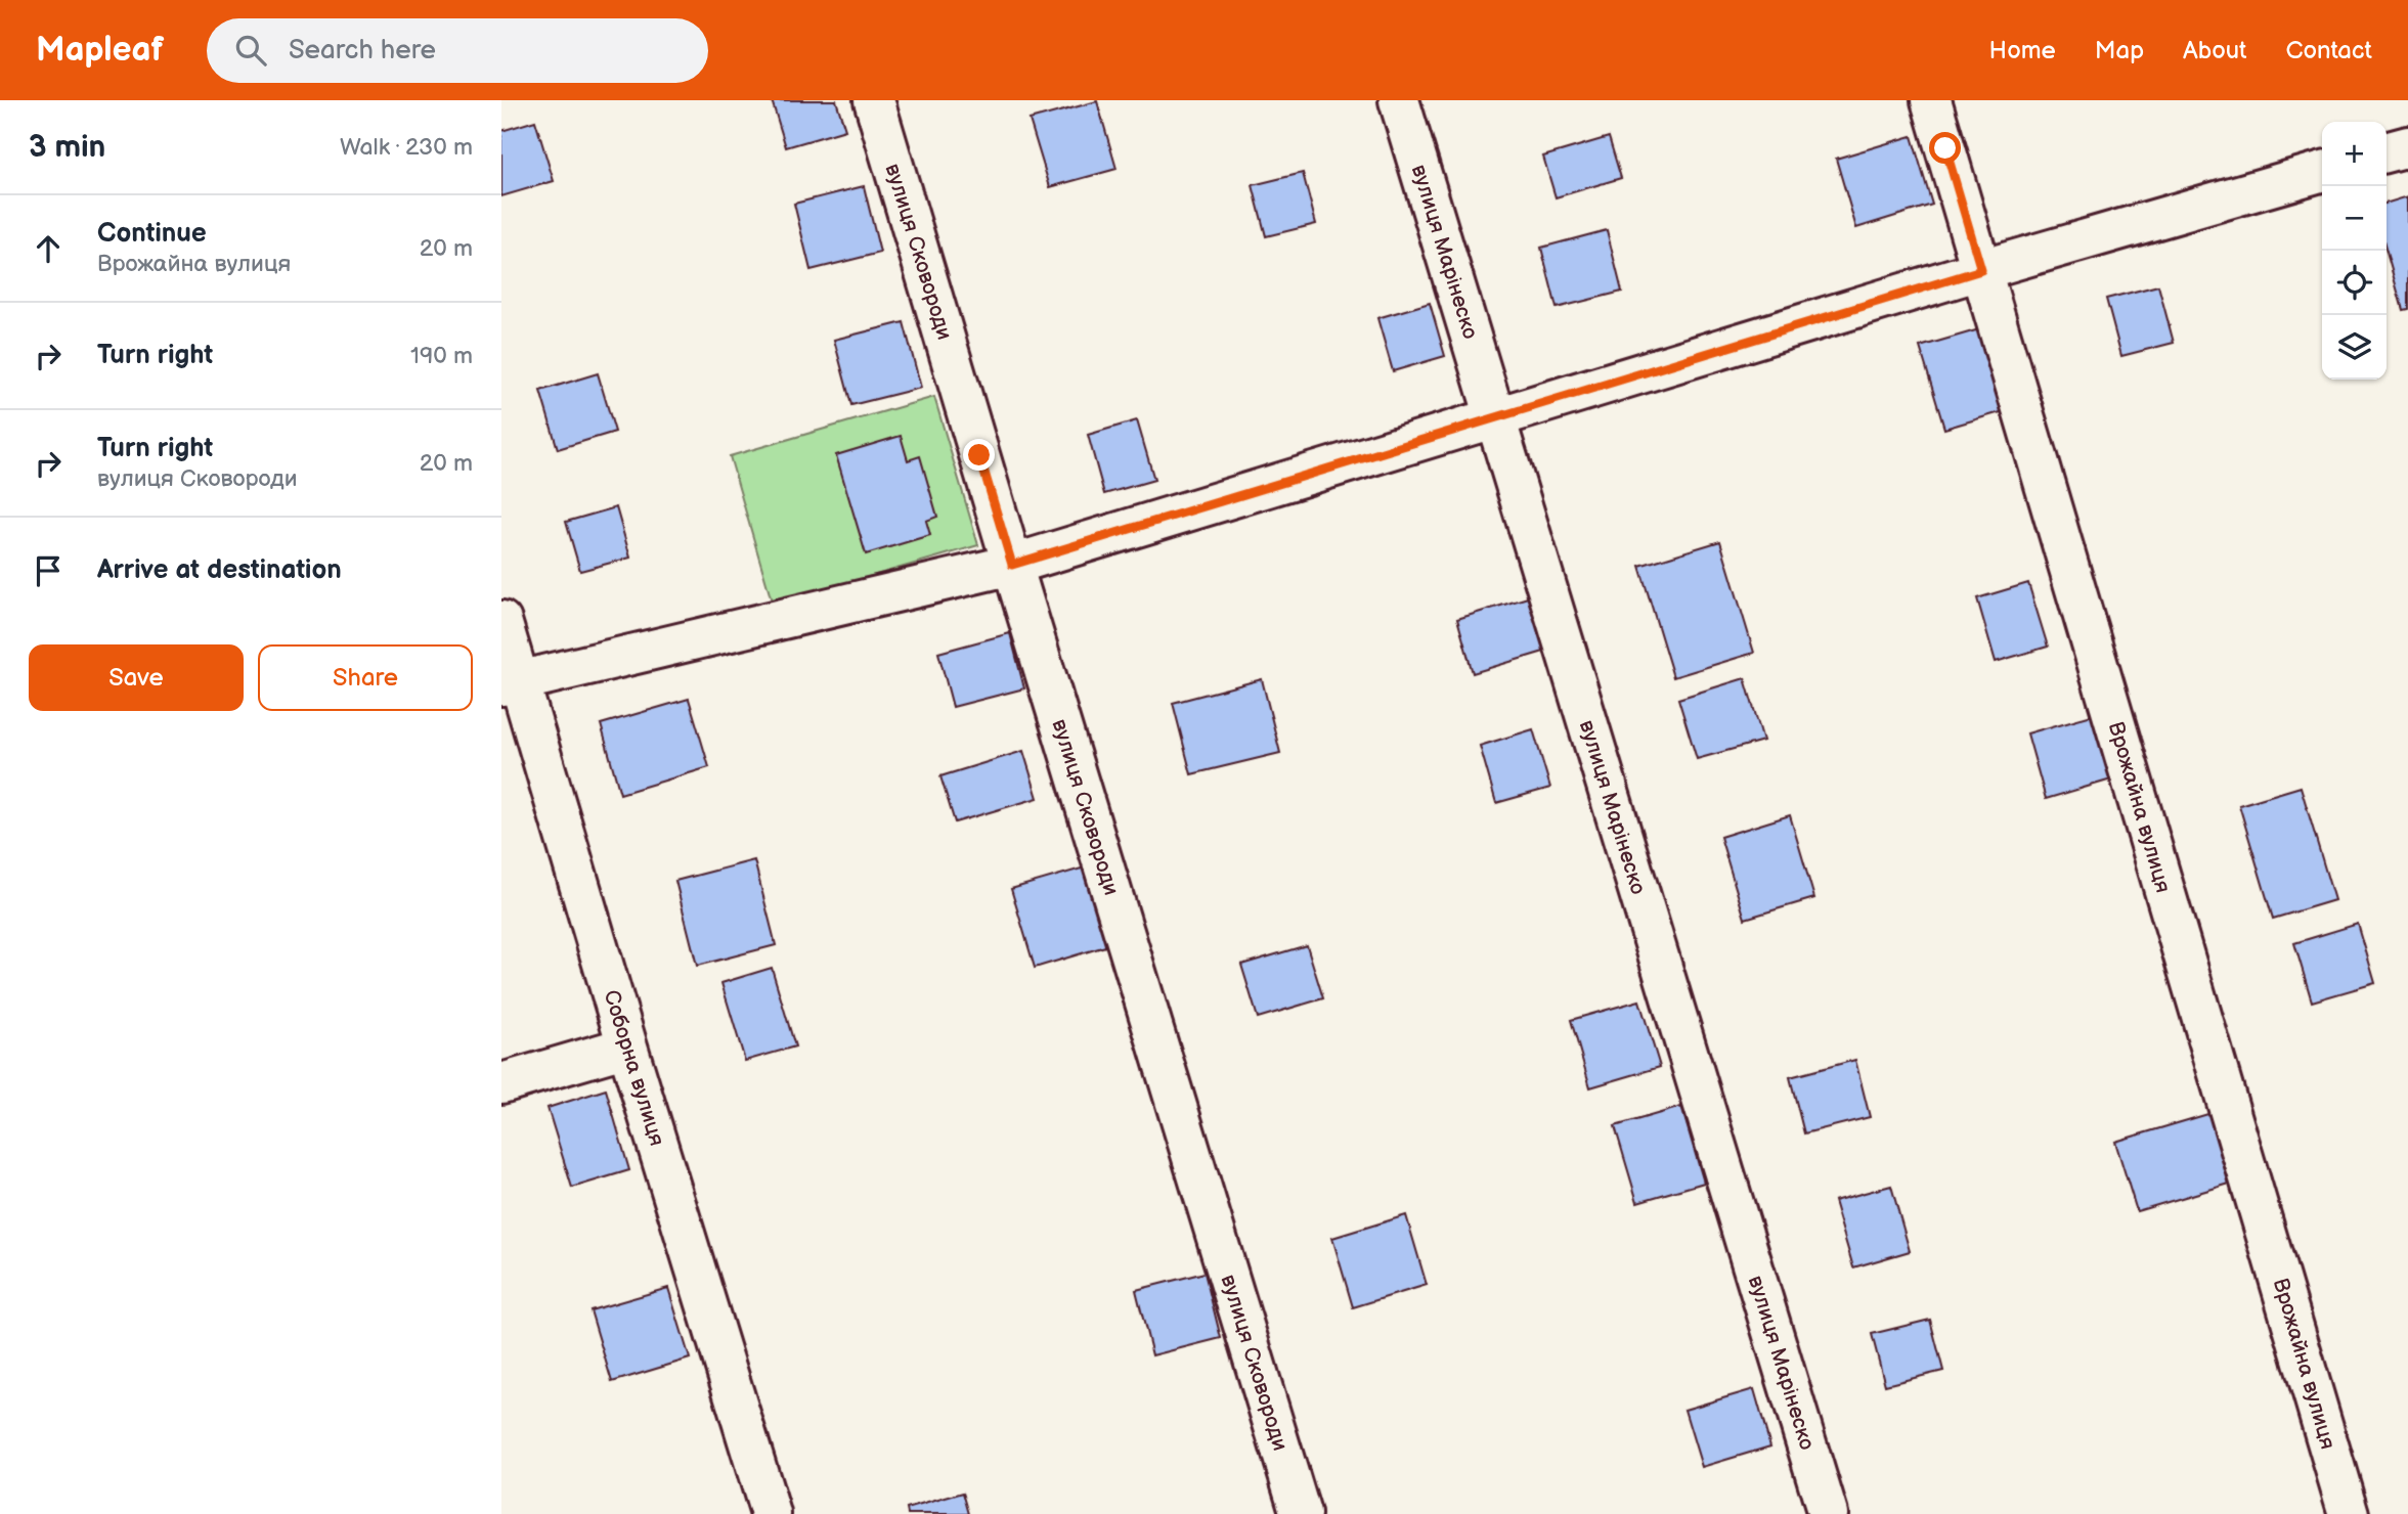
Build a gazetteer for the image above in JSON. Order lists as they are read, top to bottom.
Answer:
{
  "streets": {
    "street": [
      "вулиця Сковороди",
      "вулиця Марінеско",
      "Врожайна вулиця",
      "Соборна вулиця"
    ]
  },
  "page": {
    "header": "Mapleaf",
    "search": "Search here",
    "nav": [
      "Home",
      "Map",
      "About",
      "Contact"
    ],
    "heading": ["3 min", "Walk · 230 m"],
    "map_buttons": ["+", "−"],
    "list": [
      ["Continue", "Врожайна вулиця", "20 m"],
      ["Turn right", "190 m"],
      ["Turn right", "вулиця Сковороди", "20 m"],
      "Arrive at destination"
    ],
    "buttons": ["Save", "Share"]
  }
}
